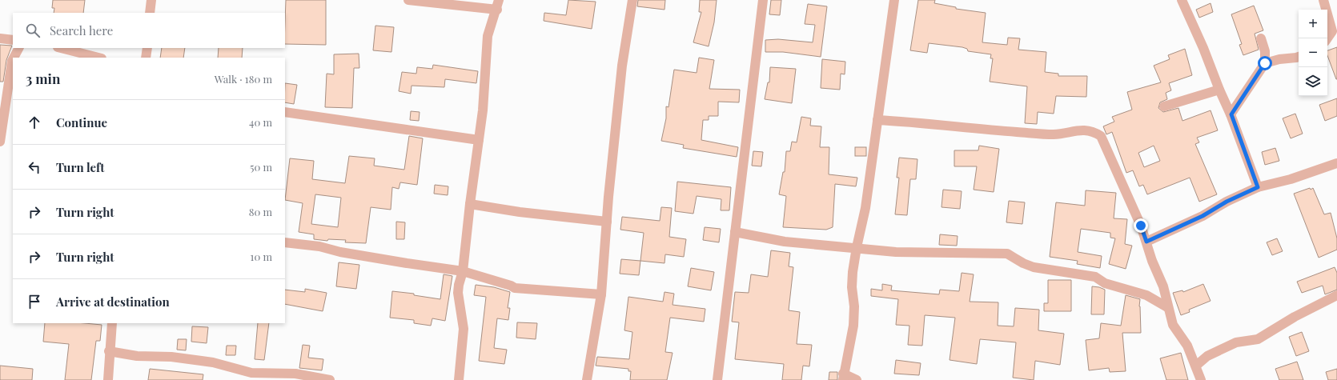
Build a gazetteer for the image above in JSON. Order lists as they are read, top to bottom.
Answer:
{
  "page": {
    "map_buttons": ["+", "−"],
    "search": "Search here",
    "heading": ["3 min", "Walk · 180 m"],
    "list": [
      ["Continue", "40 m"],
      ["Turn left", "50 m"],
      ["Turn right", "80 m"],
      ["Turn right", "10 m"],
      "Arrive at destination"
    ]
  }
}
